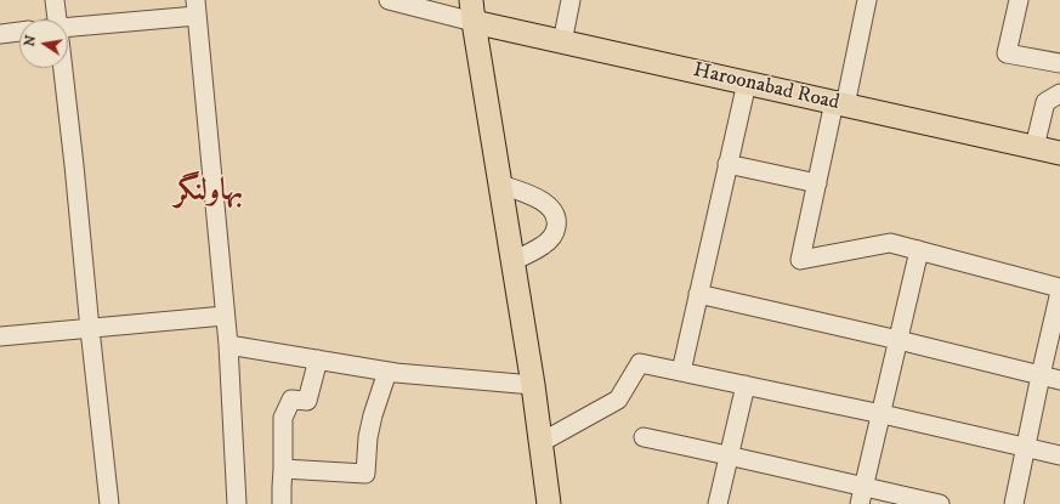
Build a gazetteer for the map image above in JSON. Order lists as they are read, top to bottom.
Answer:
{
  "streets": {
    "main road": ["Haroonabad Road"]
  },
  "districts": ["بہاولنگر"],
  "north": "left"
}
